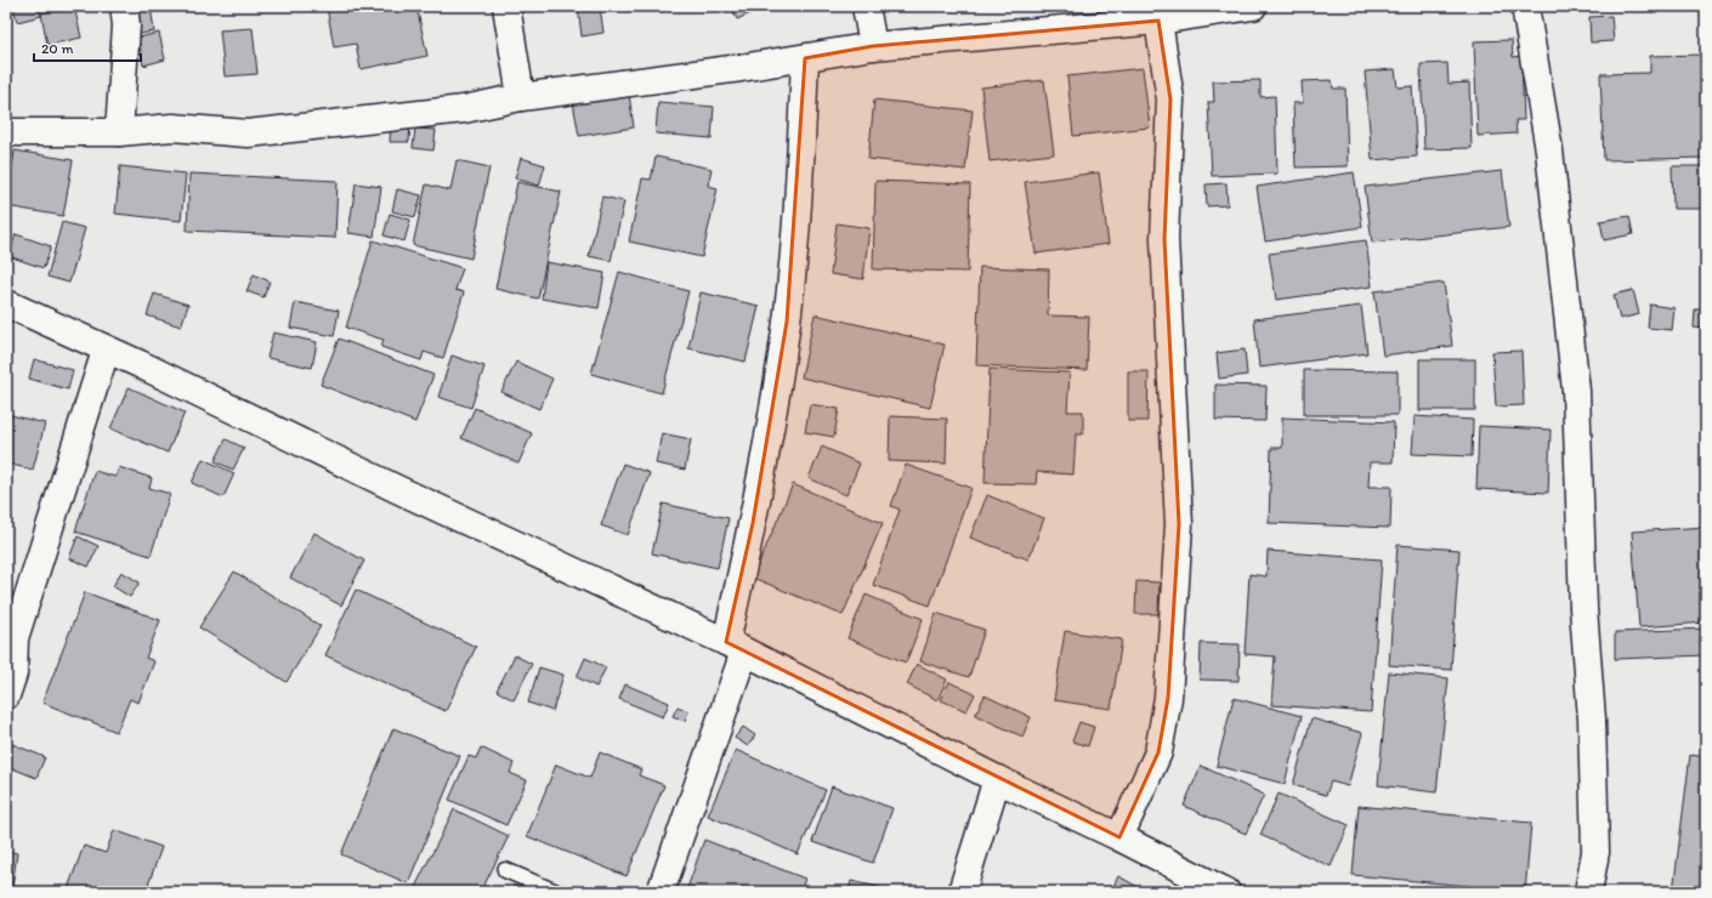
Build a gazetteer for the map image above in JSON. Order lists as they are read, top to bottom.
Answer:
{
  "scale_bar": "20 m"
}
